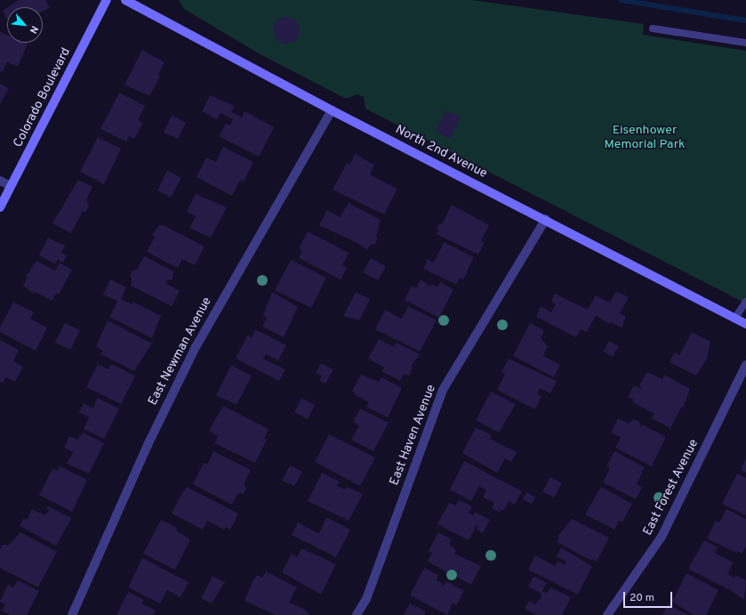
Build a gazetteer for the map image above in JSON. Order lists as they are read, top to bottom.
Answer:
{
  "streets": {
    "street": [
      "Colorado Boulevard",
      "North 2nd Avenue",
      "East Newman Avenue",
      "East Haven Avenue",
      "East Forest Avenue"
    ]
  },
  "crossings": [
    ["North 2nd Avenue", "East Newman Avenue"],
    ["North 2nd Avenue", "East Haven Avenue"]
  ],
  "parks": ["Eisenhower Memorial Park"],
  "scale_bar": "20 m",
  "north": "bottom right"
}
